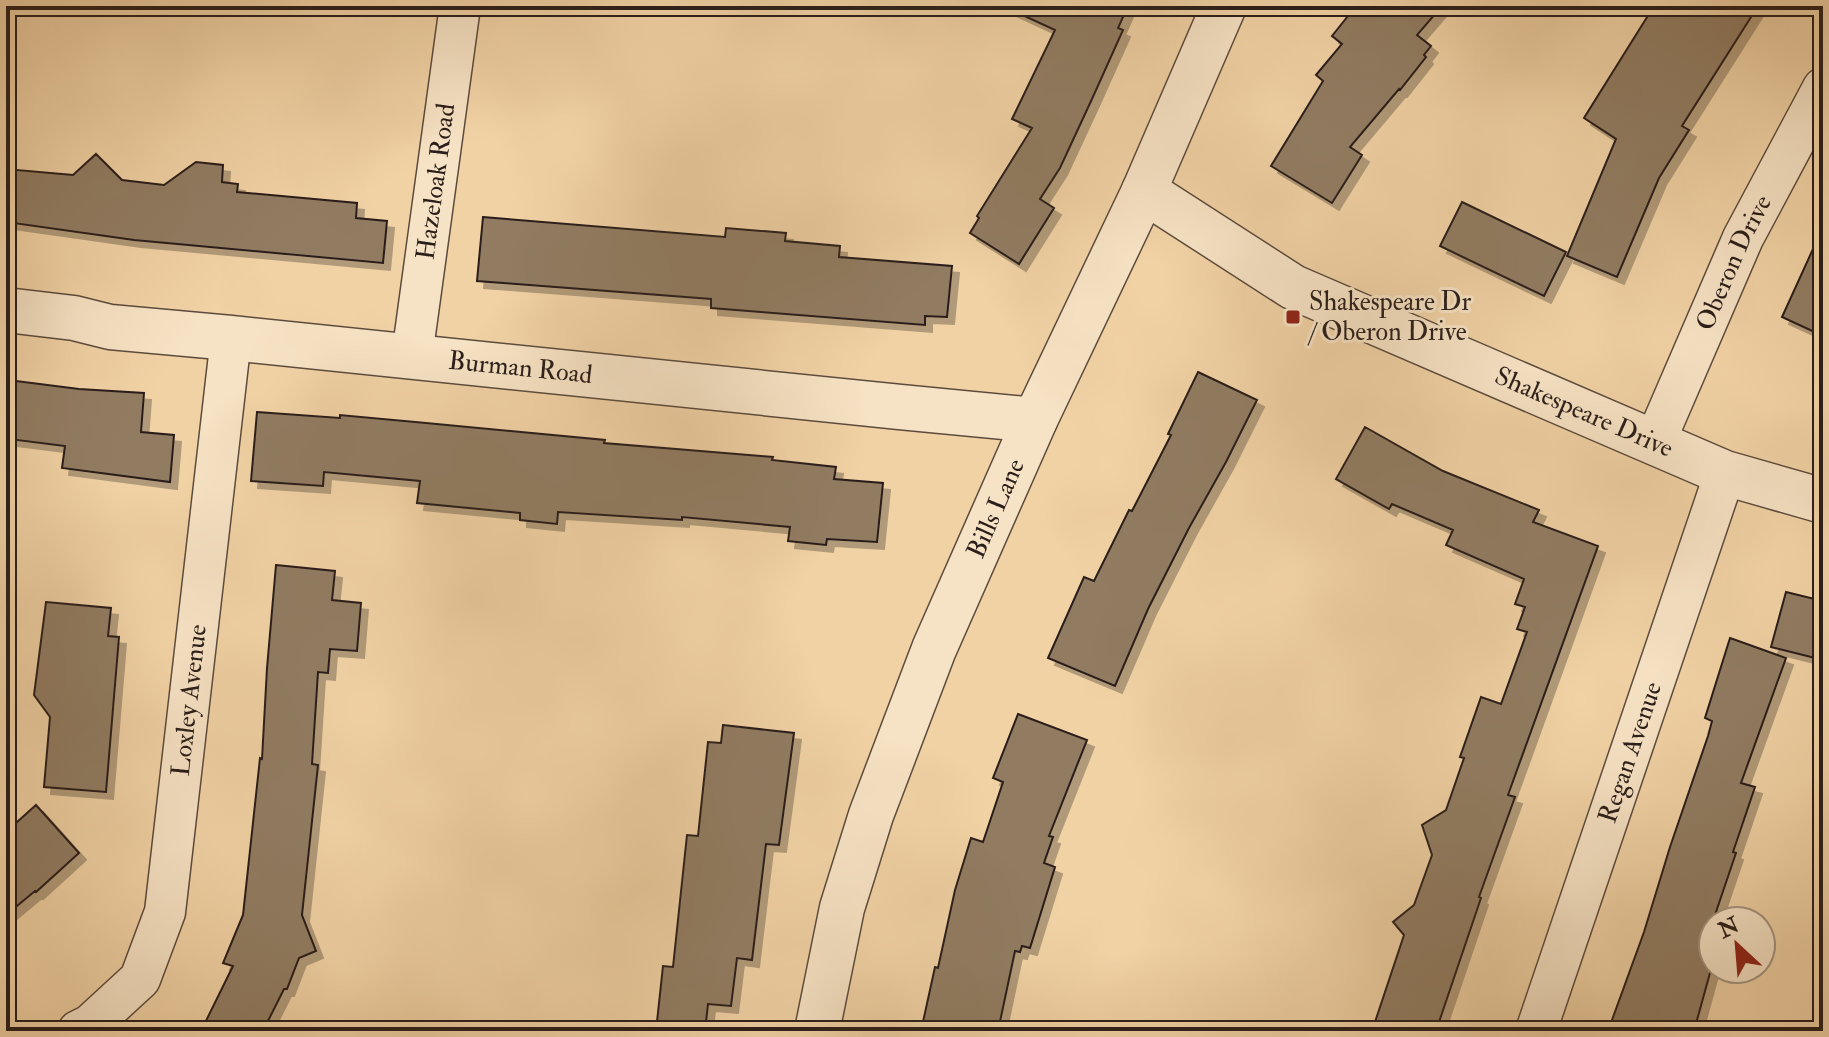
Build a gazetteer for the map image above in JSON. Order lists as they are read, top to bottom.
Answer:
{
  "streets": {
    "street": [
      "Hazeloak Road",
      "Oberon Drive",
      "Burman Road",
      "Shakespeare Drive",
      "Bills Lane",
      "Loxley Avenue",
      "Regan Avenue"
    ]
  },
  "crossings": [
    ["Hazeloak Road", "Burman Road"],
    ["Oberon Drive", "Shakespeare Drive"],
    ["Burman Road", "Bills Lane"],
    ["Burman Road", "Loxley Avenue"],
    ["Shakespeare Drive", "Bills Lane"],
    ["Shakespeare Drive", "Regan Avenue"]
  ],
  "places": {
    "transit": ["Shakespeare Dr / Oberon Drive"]
  },
  "north": "top left"
}
